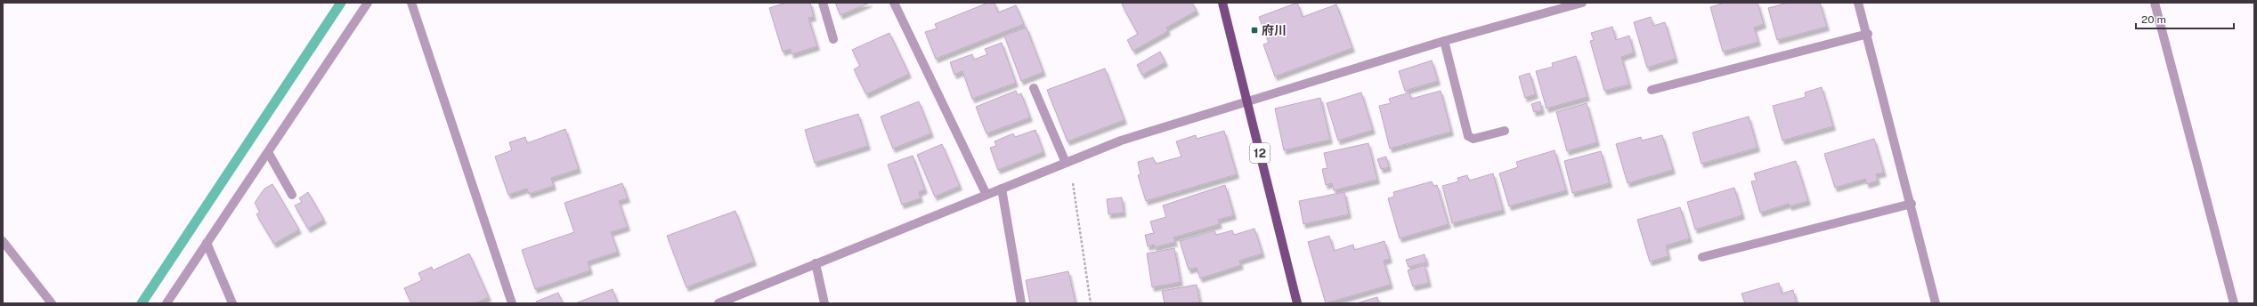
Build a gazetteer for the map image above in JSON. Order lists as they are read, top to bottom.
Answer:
{
  "streets": {
    "main road": ["12"]
  },
  "places": {
    "transit": ["府川"]
  },
  "scale_bar": "20 m"
}
